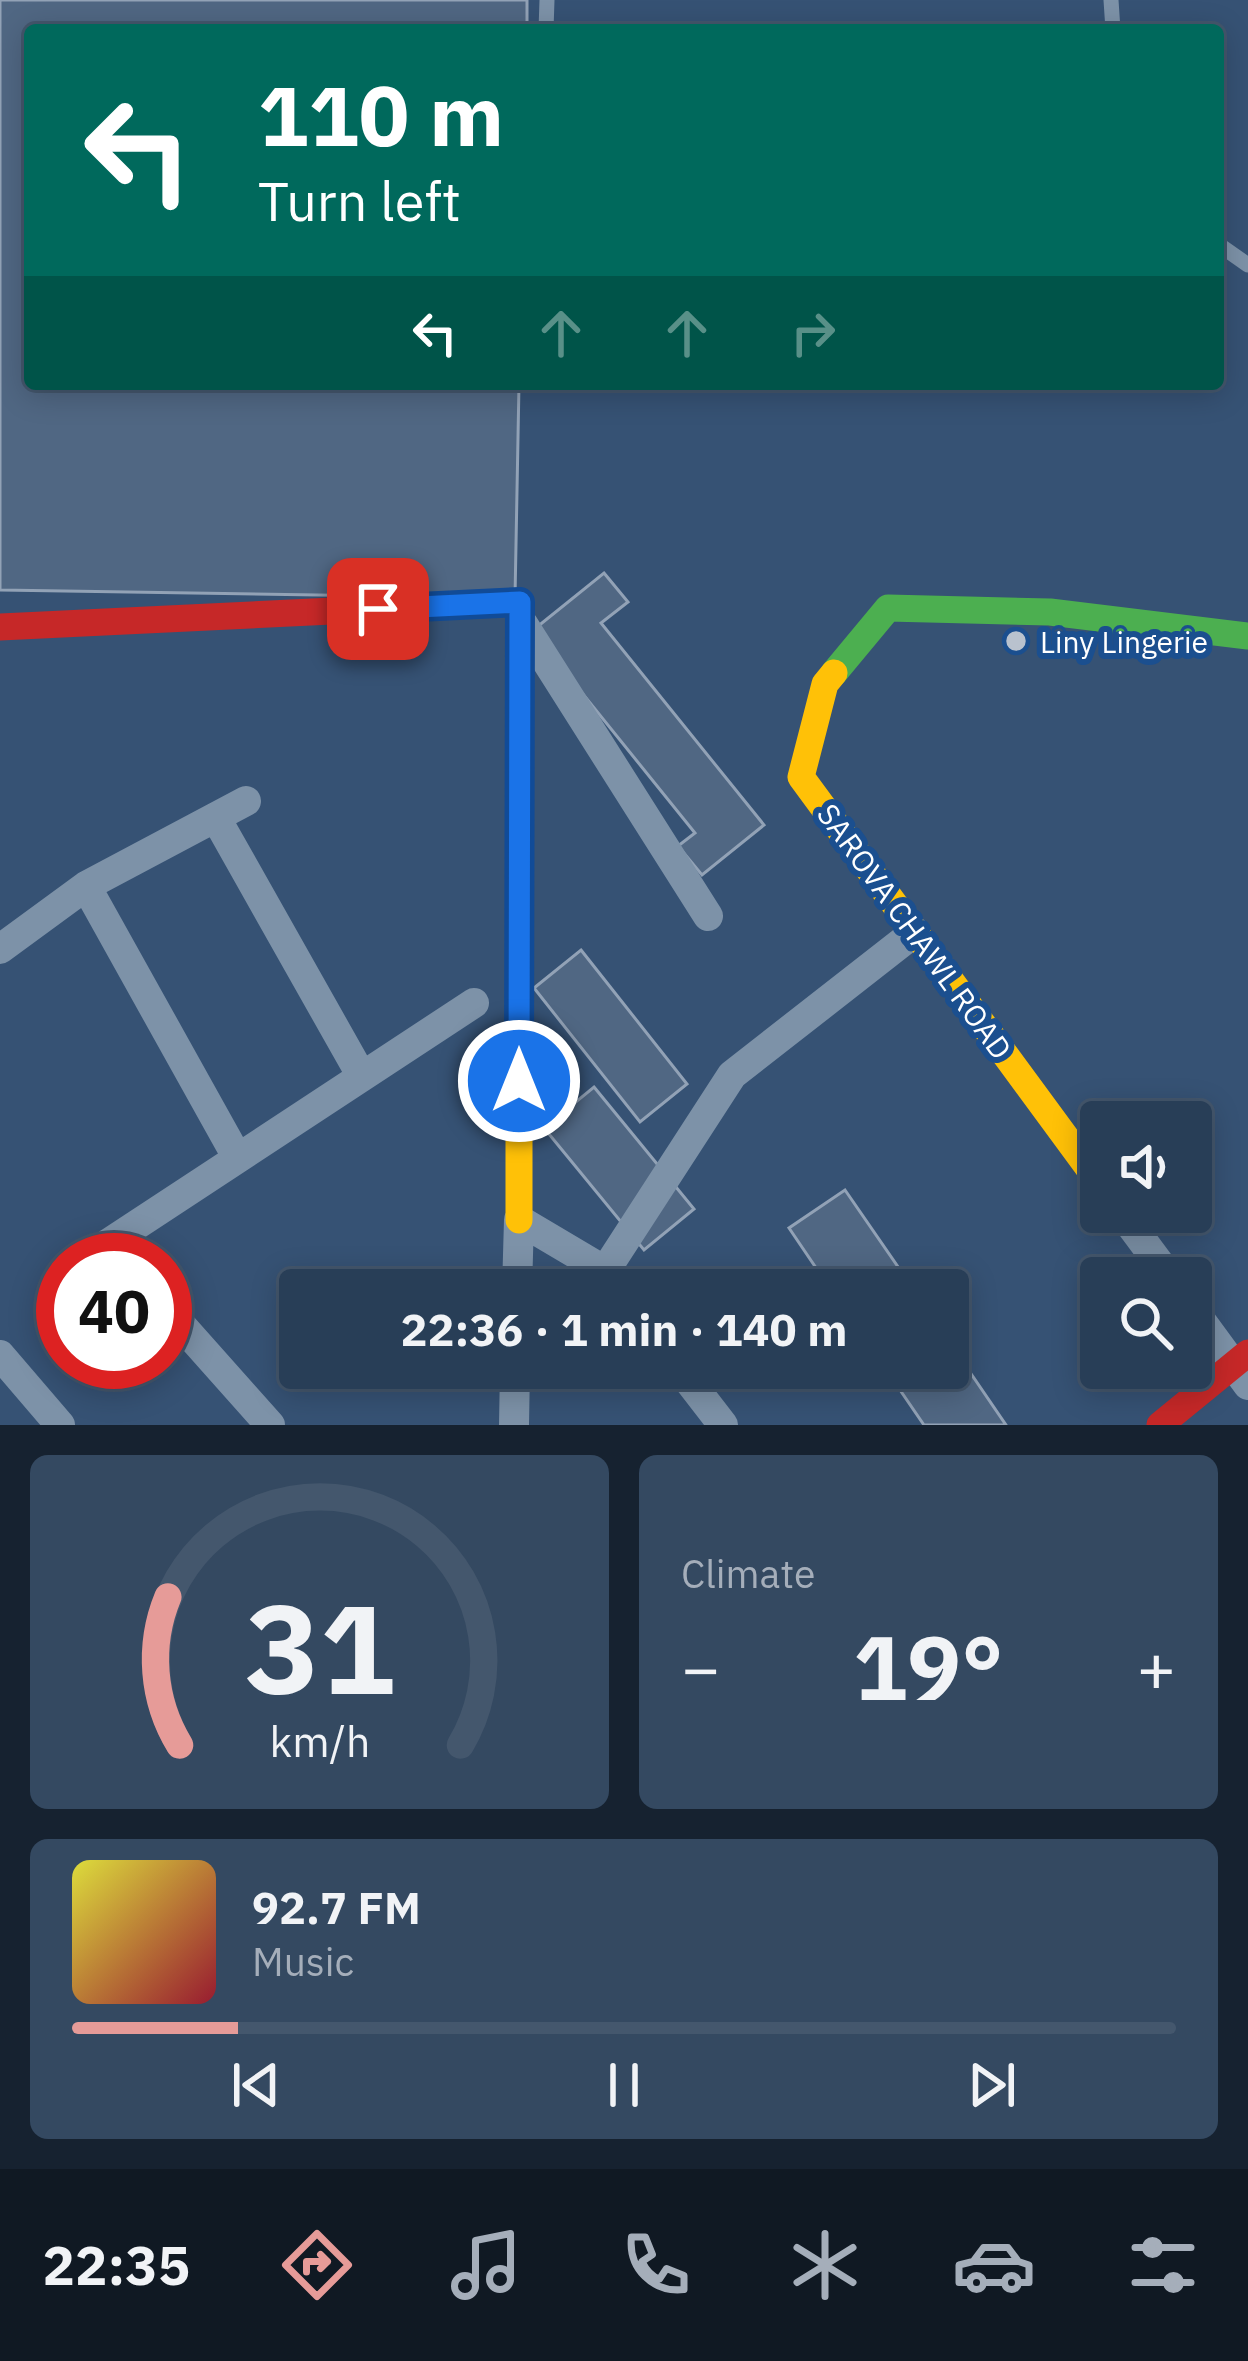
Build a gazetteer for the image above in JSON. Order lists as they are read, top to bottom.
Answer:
{
  "streets": {
    "street": ["SAROVA CHAWL ROAD"]
  },
  "places": ["Liny Lingerie"],
  "page": {
    "turn": ["110 m", "Turn left"],
    "limit": "40",
    "trip": "22:36 · 1 min · 140 m",
    "tile": "Climate",
    "heat": ["−", "19°", "+"],
    "song": ["92.7 FM", "Music"],
    "tabs": "22:35",
    "gauge": ["31", "km/h"]
  }
}
